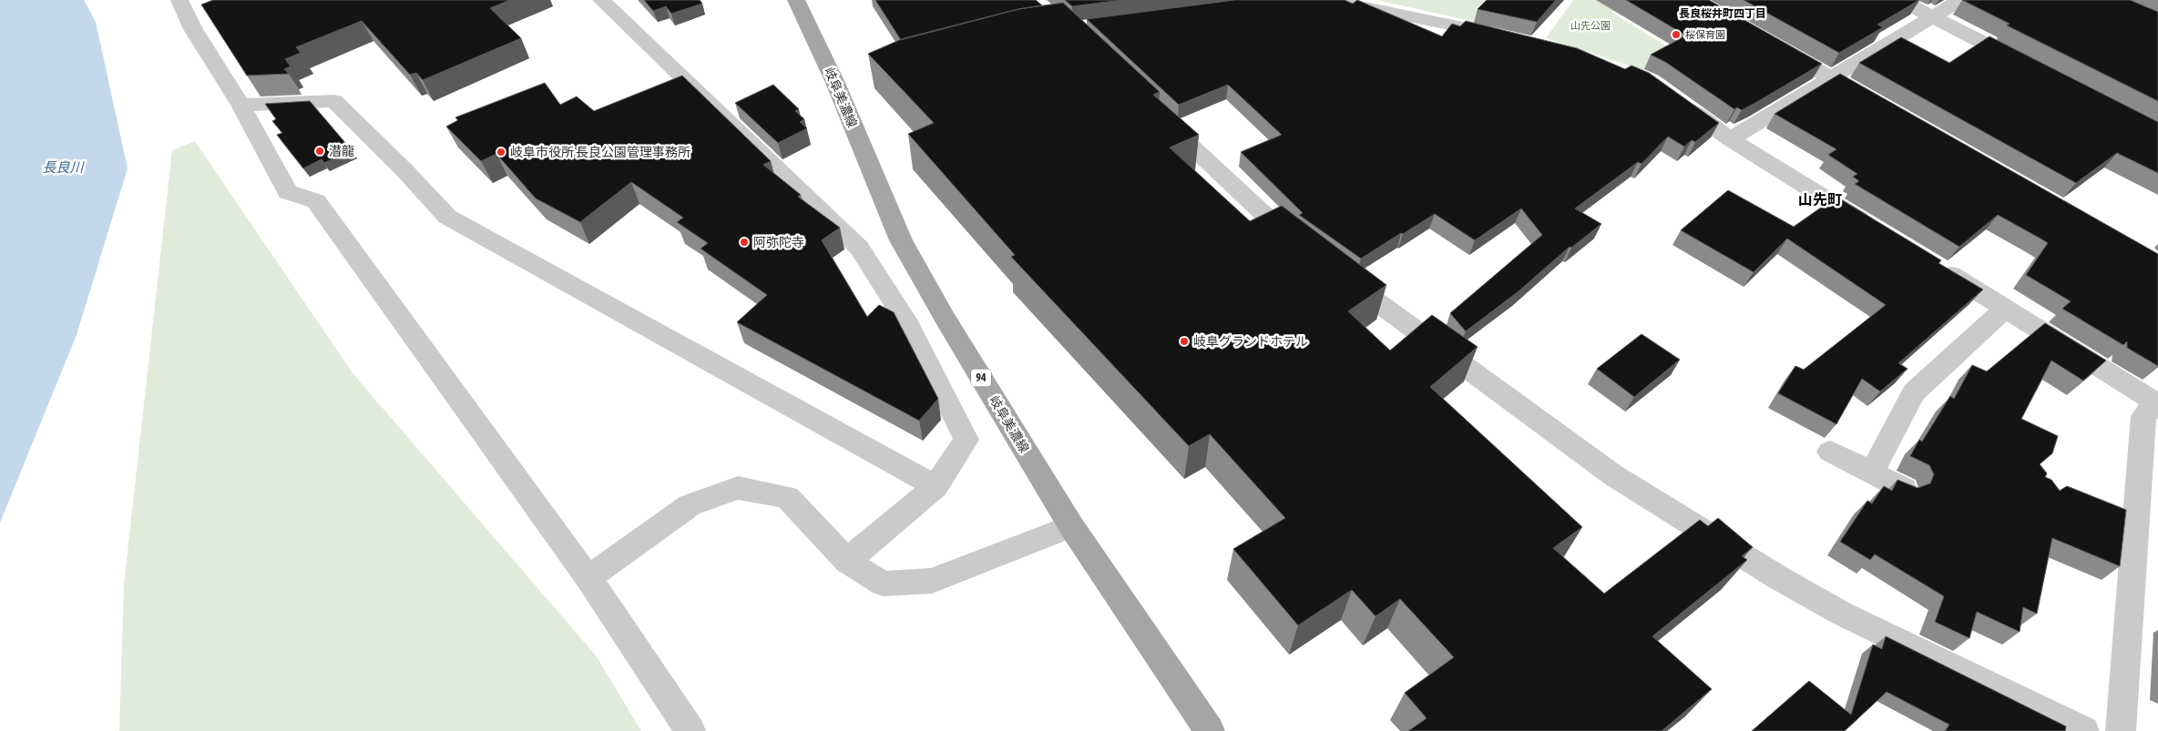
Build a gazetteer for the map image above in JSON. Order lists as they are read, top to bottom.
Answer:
{
  "streets": {
    "main road": ["岐阜美濃線", "94"]
  },
  "districts": ["長良桜井町四丁目", "山先町"],
  "water": ["長良川"],
  "parks": ["山先公園"],
  "places": [
    "桜保育園",
    "潜龍",
    "岐阜市役所 長良公園管理事務所",
    "阿弥陀寺",
    "岐阜グランドホテル"
  ]
}
